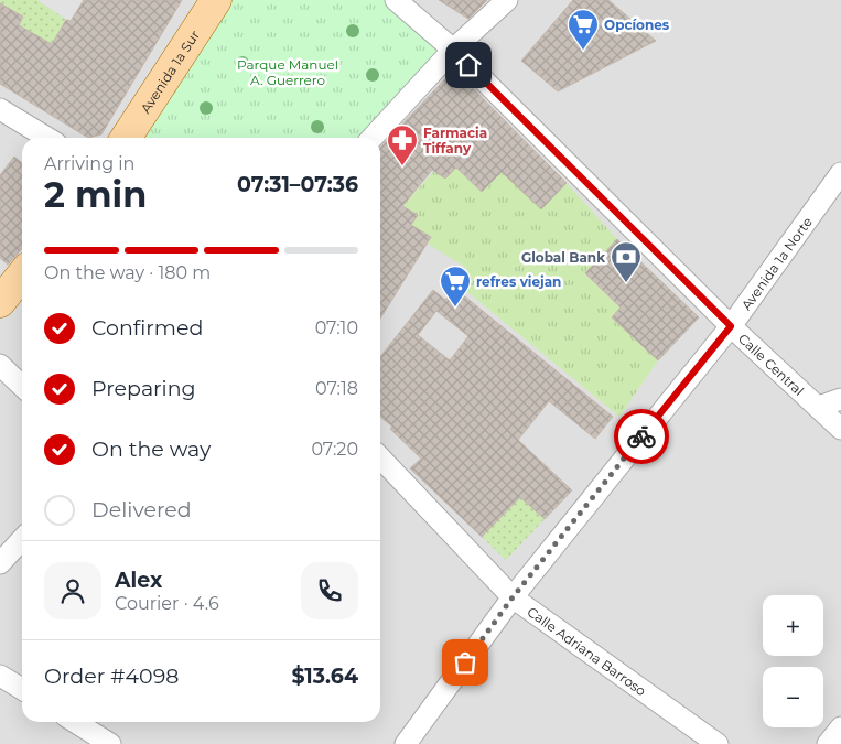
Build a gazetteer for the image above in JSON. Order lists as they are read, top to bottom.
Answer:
{
  "streets": {
    "main road": ["Avenida 1a Sur"],
    "street": ["Avenida 1a Norte", "Calle Central", "Calle Adriana Barroso"]
  },
  "crossings": [
    ["Avenida 1a Norte", "Calle Central"],
    ["Avenida 1a Norte", "Calle Adriana Barroso"]
  ],
  "parks": ["Parque Manuel A. Guerrero"],
  "places": {
    "supermarket": ["Opcíones", "refres viejan"],
    "pharmacy": ["Farmacia Tiffany"],
    "bank": ["Global Bank"]
  },
  "page": {
    "heading": ["2 min", "Arriving in", "07:31–07:36"],
    "panel": [
      "Alex",
      "Courier · 4.6",
      "Order #4098",
      "$13.64"
    ],
    "bar": "On the way · 180 m",
    "list": [
      ["Confirmed", "07:10"],
      ["Preparing", "07:18"],
      ["On the way", "07:20"],
      "Delivered"
    ],
    "map_buttons": ["+", "−"]
  }
}
